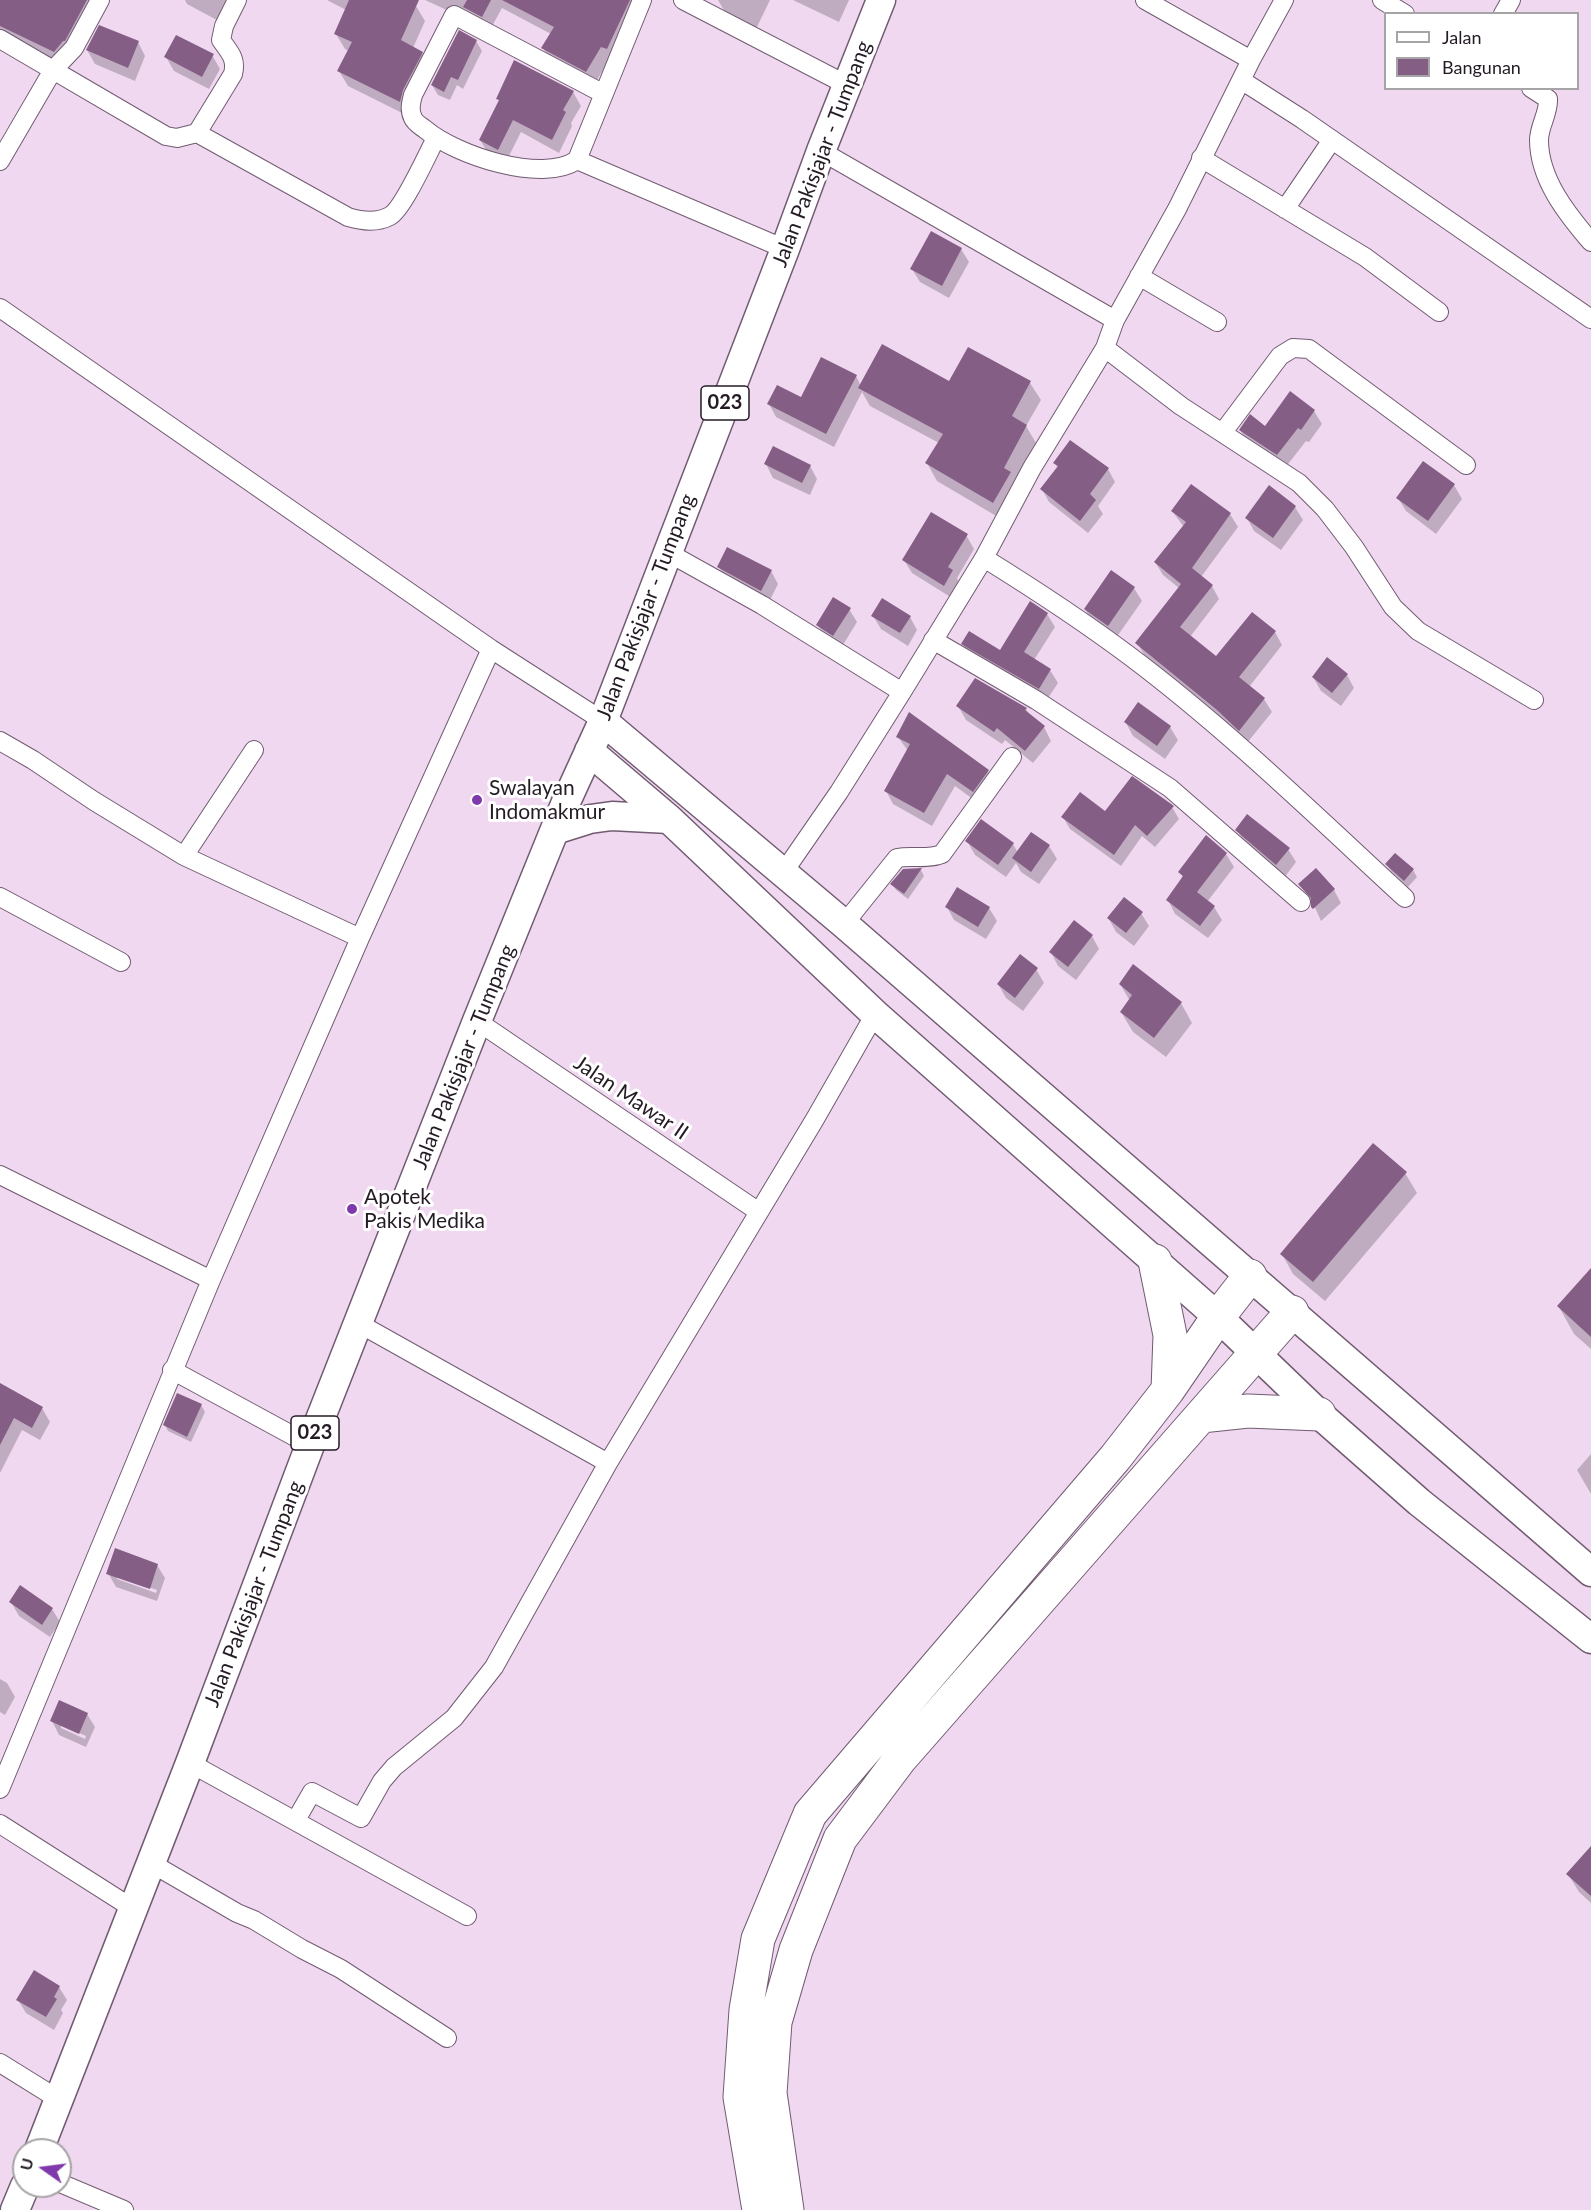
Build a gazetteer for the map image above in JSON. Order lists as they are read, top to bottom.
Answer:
{
  "streets": {
    "main road": ["Jalan Pakisjajar - Tumpang", "023"],
    "street": ["Jalan Mawar II"]
  },
  "crossings": [
    ["Jalan Pakisjajar - Tumpang", "Jalan Mawar II"]
  ],
  "places": ["Swalayan Indomakmur", "Apotek Pakis Medika"],
  "legend": ["Jalan", "Bangunan"],
  "north": "left"
}
